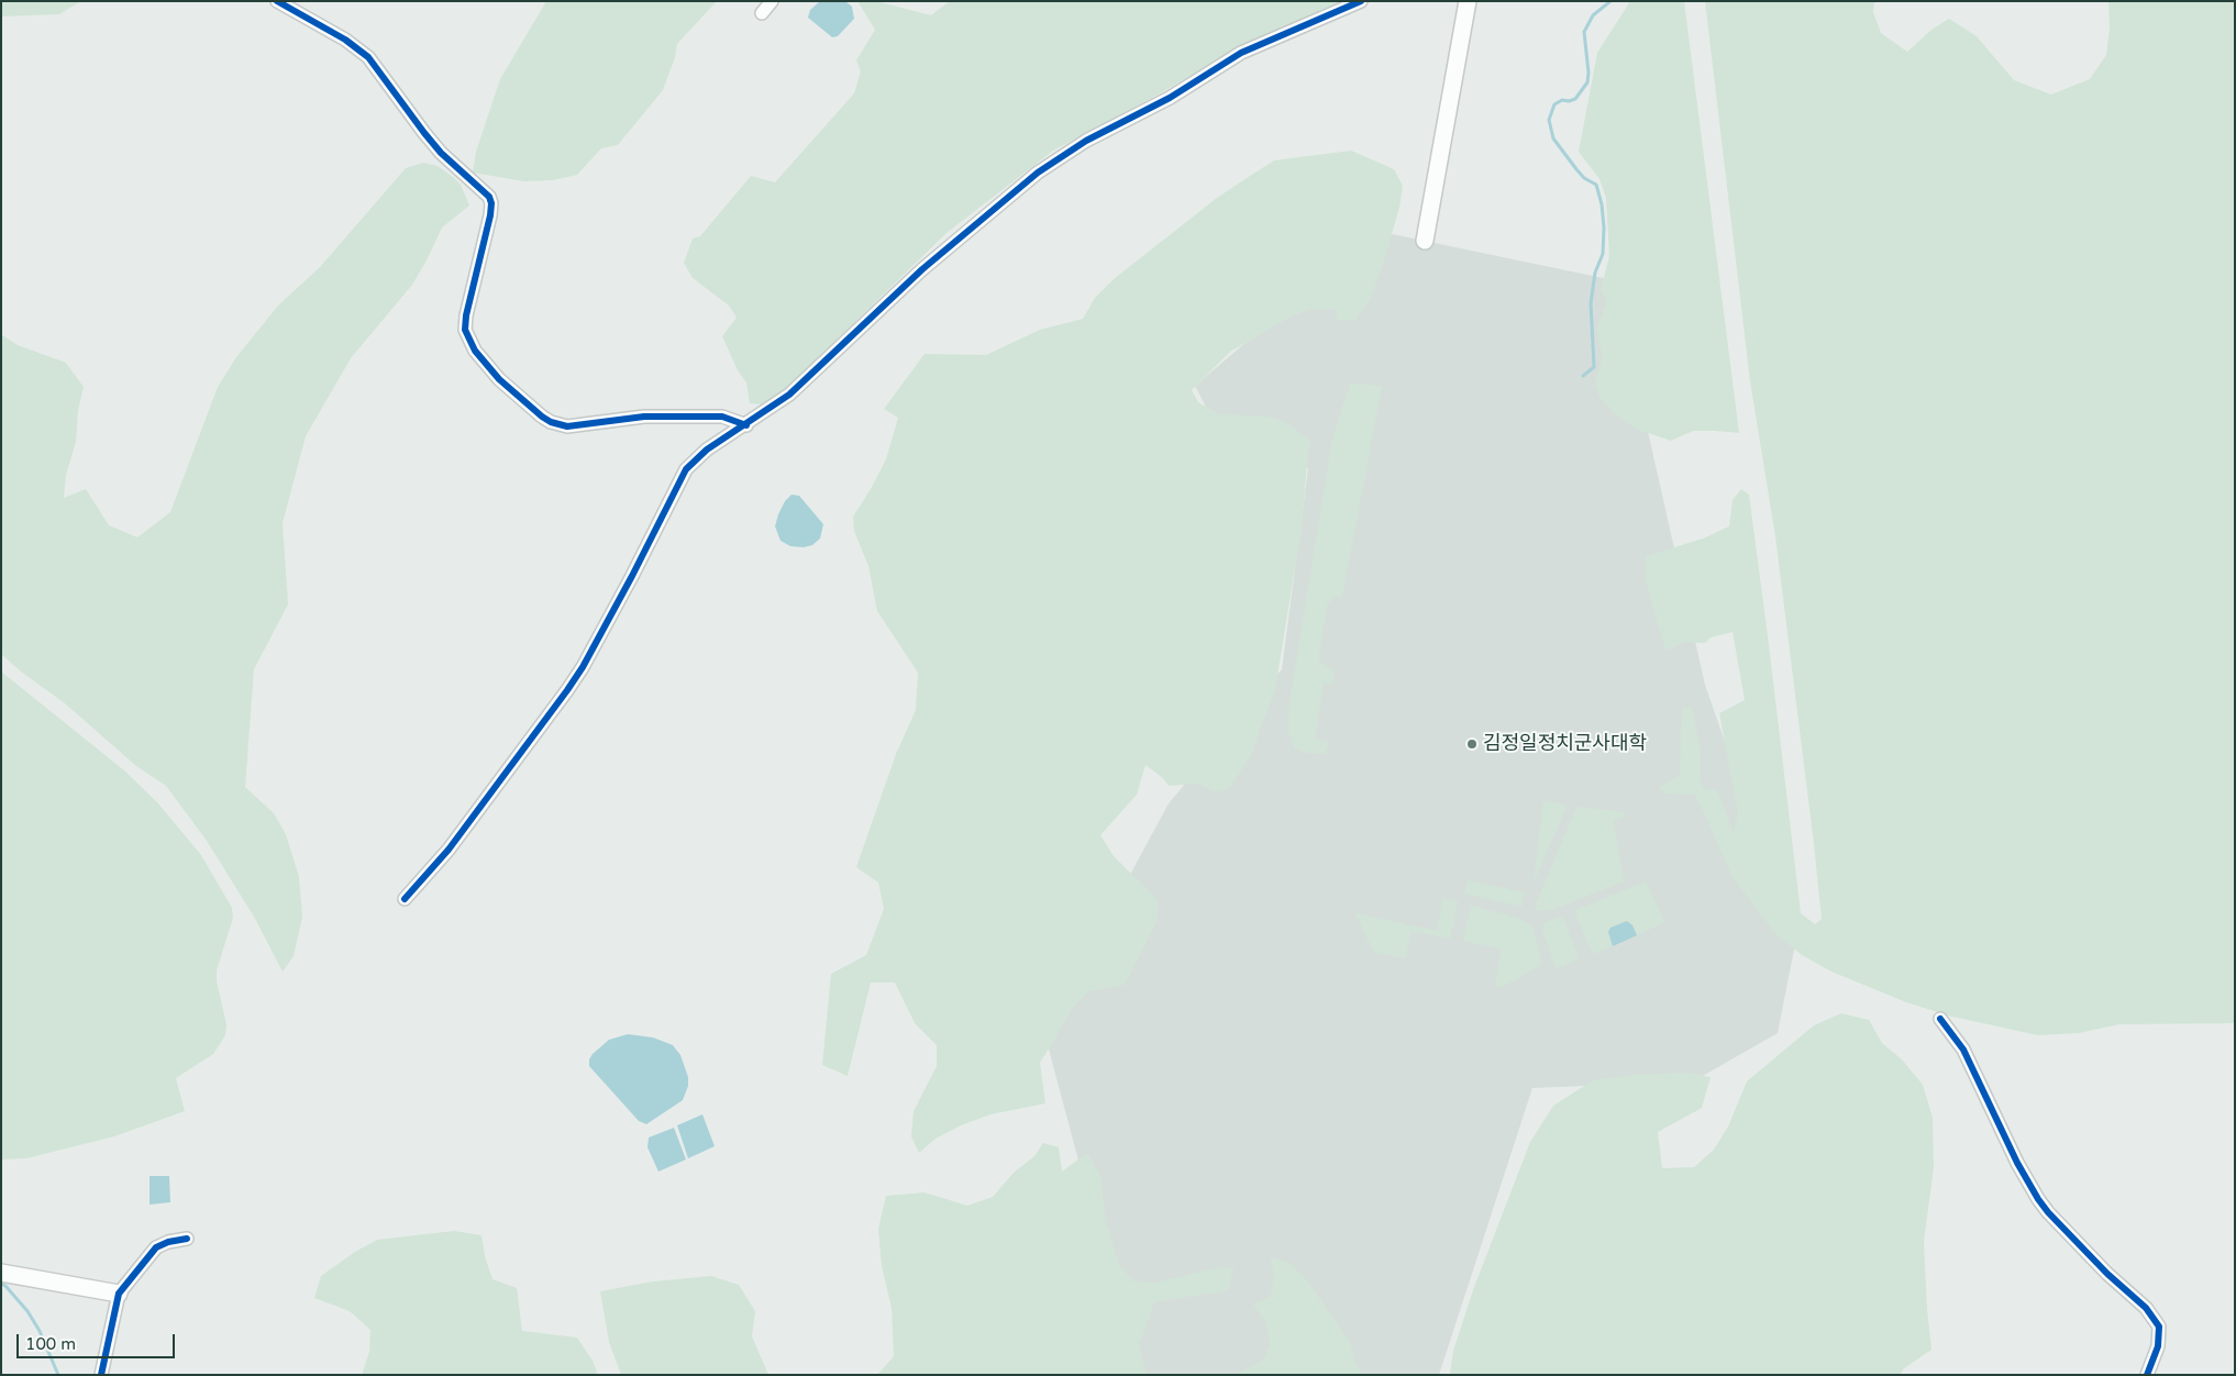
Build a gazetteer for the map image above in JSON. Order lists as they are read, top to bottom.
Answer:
{
  "places": ["김정일정치군사대학"],
  "scale_bar": "100 m"
}
